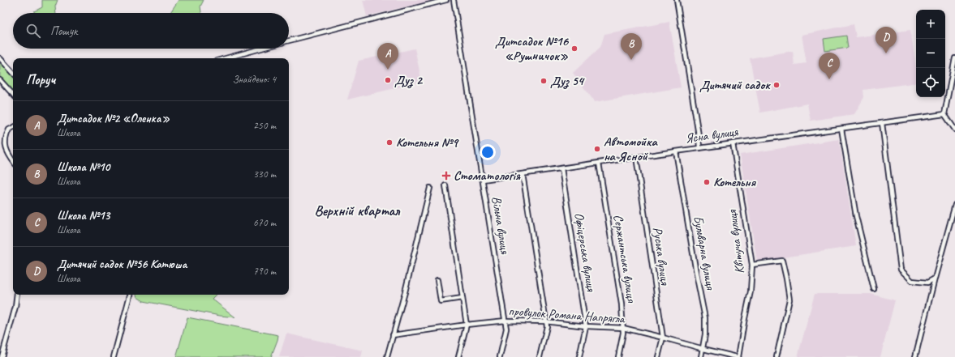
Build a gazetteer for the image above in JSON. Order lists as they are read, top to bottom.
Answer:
{
  "streets": {
    "street": [
      "Ясна вулиця",
      "Вільна вулиця",
      "Квітуча вулиця",
      "Офіцерська вулиця",
      "Бульварна вулиця",
      "Руська вулиця",
      "Сержантська вулиця",
      "провулок Романа Напрягла"
    ]
  },
  "crossings": [
    ["Ясна вулиця", "Вільна вулиця"],
    ["Ясна вулиця", "Квітуча вулиця"],
    ["Ясна вулиця", "Офіцерська вулиця"],
    ["Ясна вулиця", "Бульварна вулиця"],
    ["Ясна вулиця", "Руська вулиця"],
    ["Ясна вулиця", "Сержантська вулиця"],
    ["Вільна вулиця", "провулок Романа Напрягла"],
    ["Квітуча вулиця", "провулок Романа Напрягла"],
    ["Офіцерська вулиця", "провулок Романа Напрягла"],
    ["Бульварна вулиця", "провулок Романа Напрягла"],
    ["Руська вулиця", "провулок Романа Напрягла"],
    ["Сержантська вулиця", "провулок Романа Напрягла"]
  ],
  "districts": ["Верхній квартал"],
  "places": {
    "other": [
      "Дитсадок №16 «Рушничок»",
      "Дуз 2",
      "Дуз 54",
      "Дитячий садок",
      "Котельня №9",
      "Автомойка на Ясной",
      "Котельня"
    ],
    "health": ["Стоматологія"]
  },
  "page": {
    "map_buttons": ["+", "−"],
    "search": "Пошук",
    "pins": [
      "D",
      "B",
      "A",
      "C"
    ],
    "heading": ["Поруч", "Знайдено: 4"],
    "list": [
      {
        "mark": "A",
        "name": "Дитсадок №2 «Оленка»",
        "note": "Школа",
        "value": "250 m"
      },
      {
        "mark": "B",
        "name": "Школа №10",
        "note": "Школа",
        "value": "330 m"
      },
      {
        "mark": "C",
        "name": "Школа №13",
        "note": "Школа",
        "value": "670 m"
      },
      {
        "mark": "D",
        "name": "Дитячий садок №56 Катюша",
        "note": "Школа",
        "value": "790 m"
      }
    ]
  }
}
